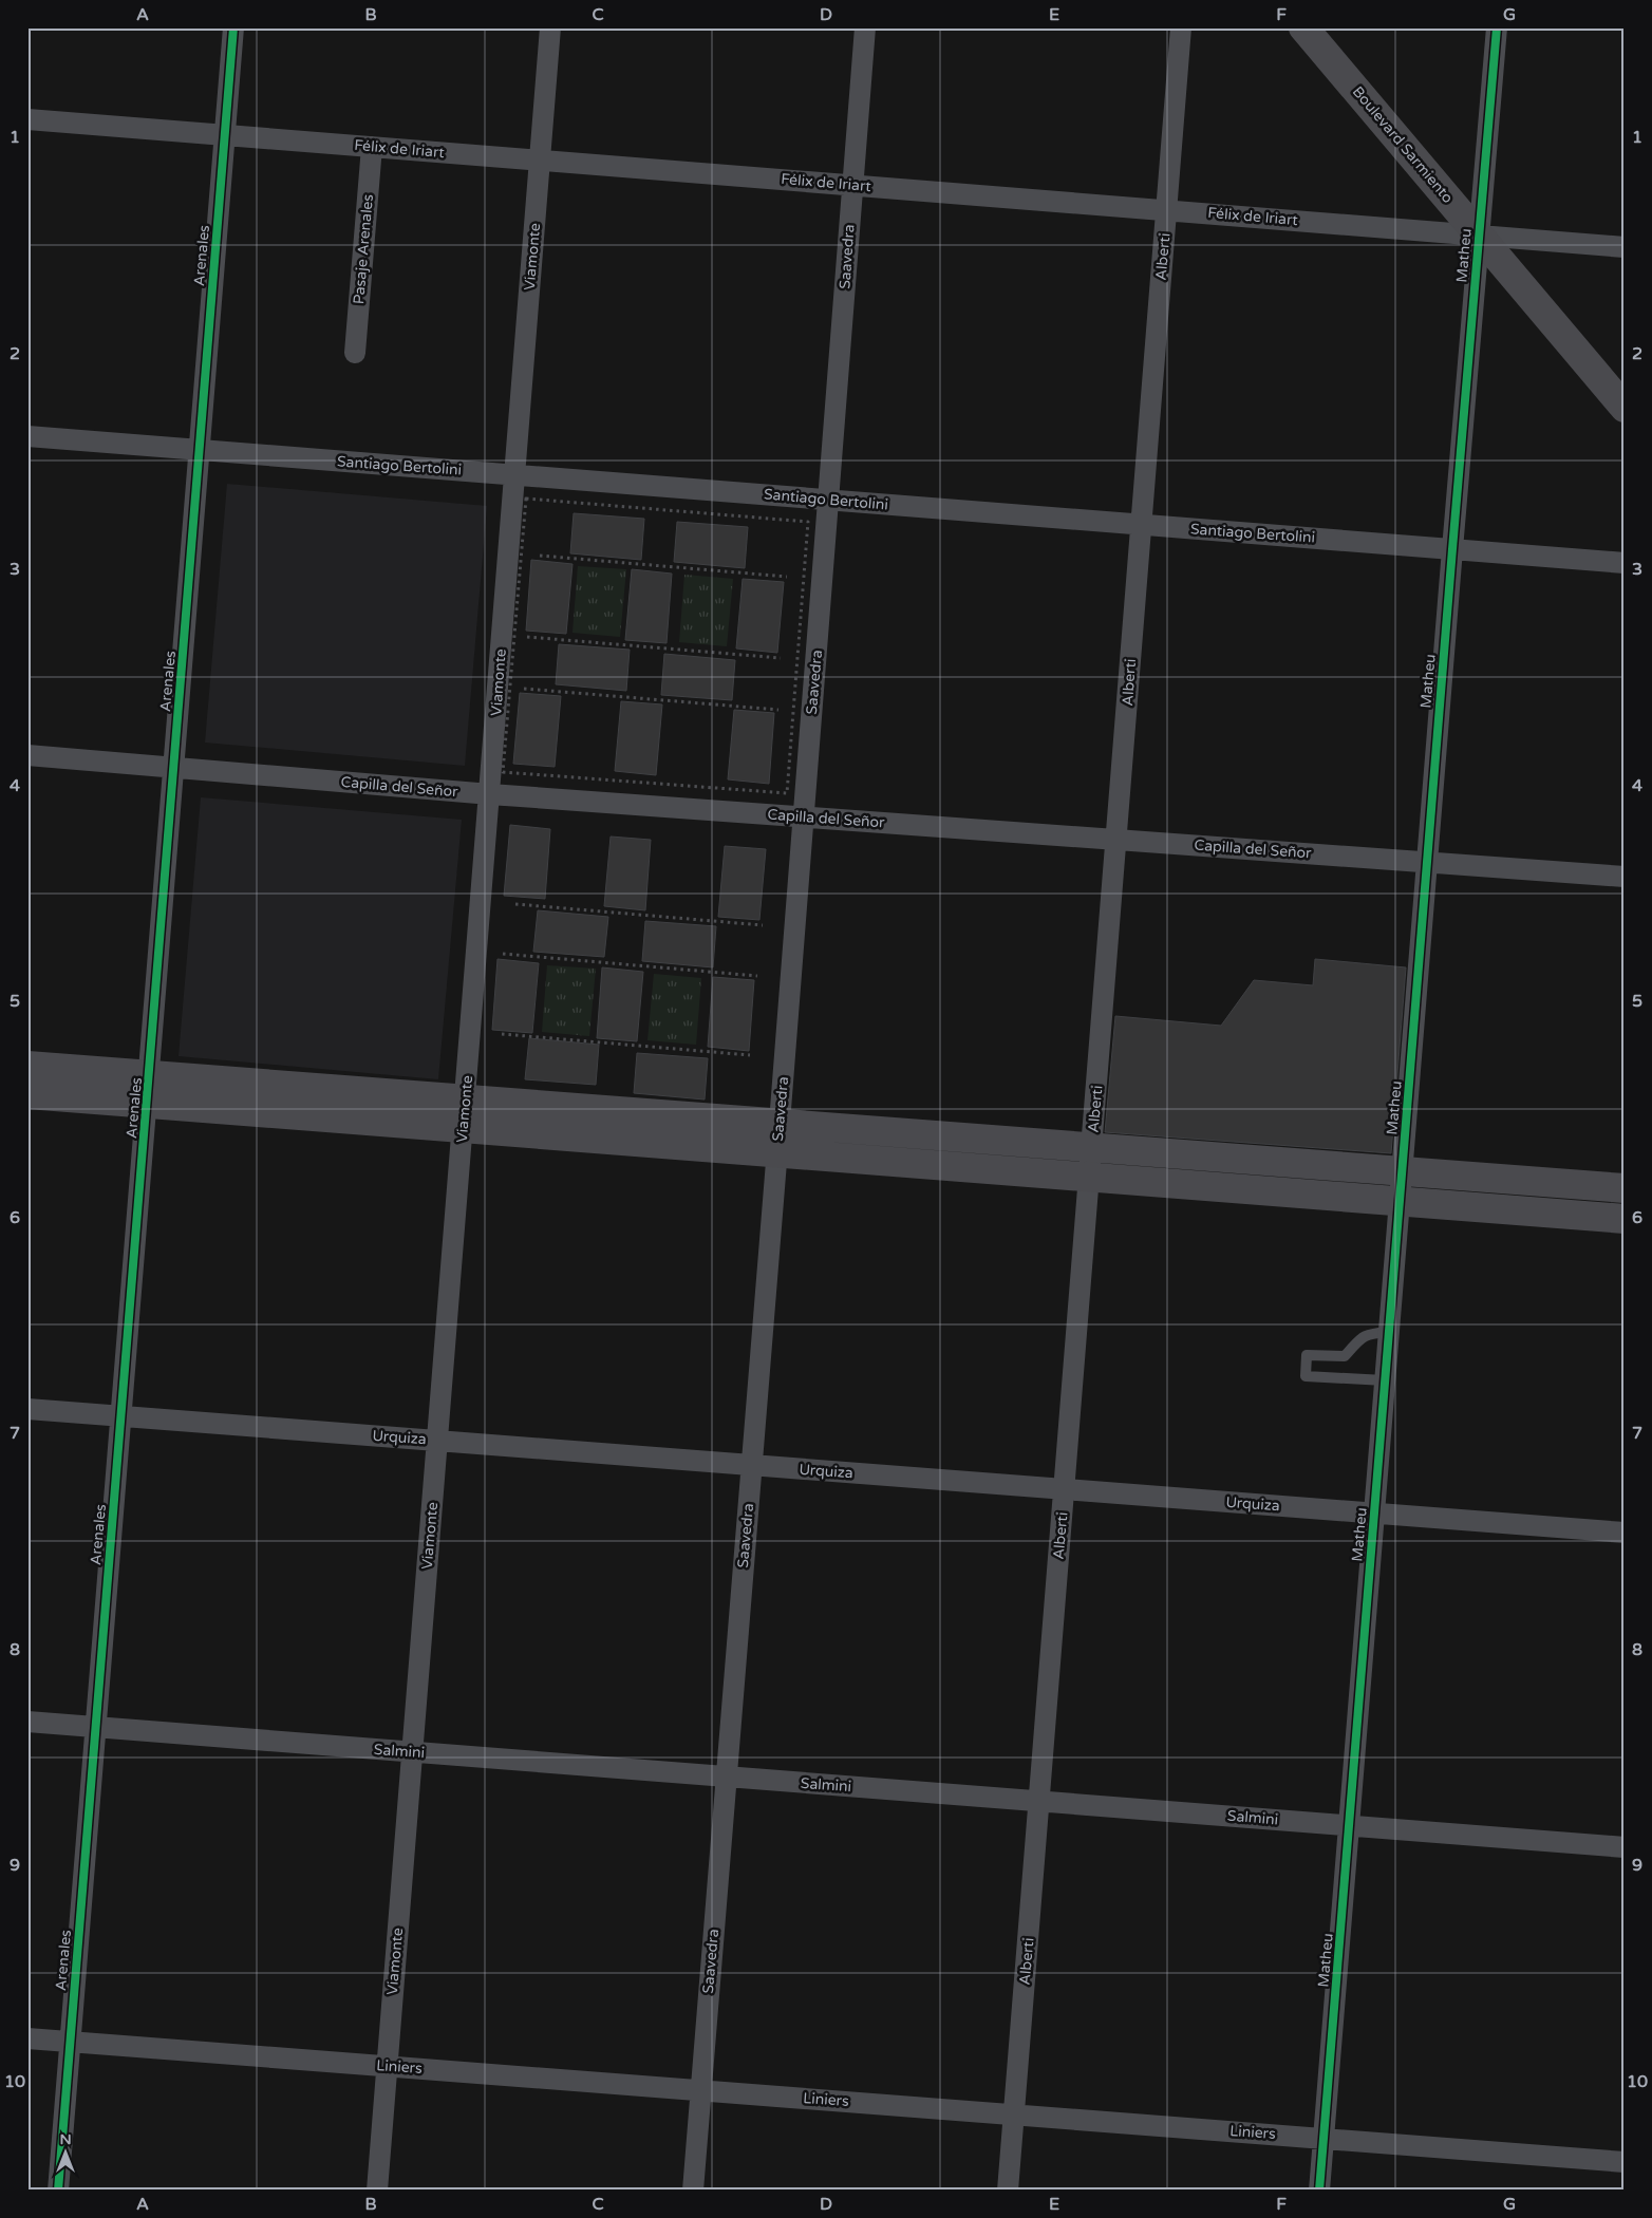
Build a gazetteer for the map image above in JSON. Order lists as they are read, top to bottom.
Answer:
{
  "streets": {
    "main road": ["Boulevard Sarmiento"],
    "street": [
      "Félix de Iriart",
      "Pasaje Arenales",
      "Arenales",
      "Matheu",
      "Viamonte",
      "Saavedra",
      "Alberti",
      "Santiago Bertolini",
      "Capilla del Señor",
      "Urquiza",
      "Salmini",
      "Liniers"
    ]
  },
  "crossings": [
    ["Boulevard Sarmiento", "Félix de Iriart"],
    ["Boulevard Sarmiento", "Matheu"],
    ["Félix de Iriart", "Pasaje Arenales"],
    ["Félix de Iriart", "Arenales"],
    ["Félix de Iriart", "Matheu"],
    ["Félix de Iriart", "Viamonte"],
    ["Félix de Iriart", "Saavedra"],
    ["Félix de Iriart", "Alberti"],
    ["Arenales", "Santiago Bertolini"],
    ["Arenales", "Capilla del Señor"],
    ["Arenales", "Urquiza"],
    ["Arenales", "Salmini"],
    ["Arenales", "Liniers"],
    ["Matheu", "Santiago Bertolini"],
    ["Matheu", "Capilla del Señor"],
    ["Matheu", "Urquiza"],
    ["Matheu", "Salmini"],
    ["Matheu", "Liniers"],
    ["Viamonte", "Santiago Bertolini"],
    ["Viamonte", "Capilla del Señor"],
    ["Viamonte", "Urquiza"],
    ["Viamonte", "Salmini"],
    ["Viamonte", "Liniers"],
    ["Saavedra", "Santiago Bertolini"],
    ["Saavedra", "Capilla del Señor"],
    ["Saavedra", "Urquiza"],
    ["Saavedra", "Salmini"],
    ["Saavedra", "Liniers"],
    ["Alberti", "Santiago Bertolini"],
    ["Alberti", "Capilla del Señor"],
    ["Alberti", "Urquiza"],
    ["Alberti", "Salmini"],
    ["Alberti", "Liniers"]
  ],
  "north": "top",
  "grid": {
    "columns": [
      "A",
      "B",
      "C",
      "D",
      "E",
      "F",
      "G"
    ],
    "rows": [
      "1",
      "2",
      "3",
      "4",
      "5",
      "6",
      "7",
      "8",
      "9",
      "10"
    ]
  }
}
